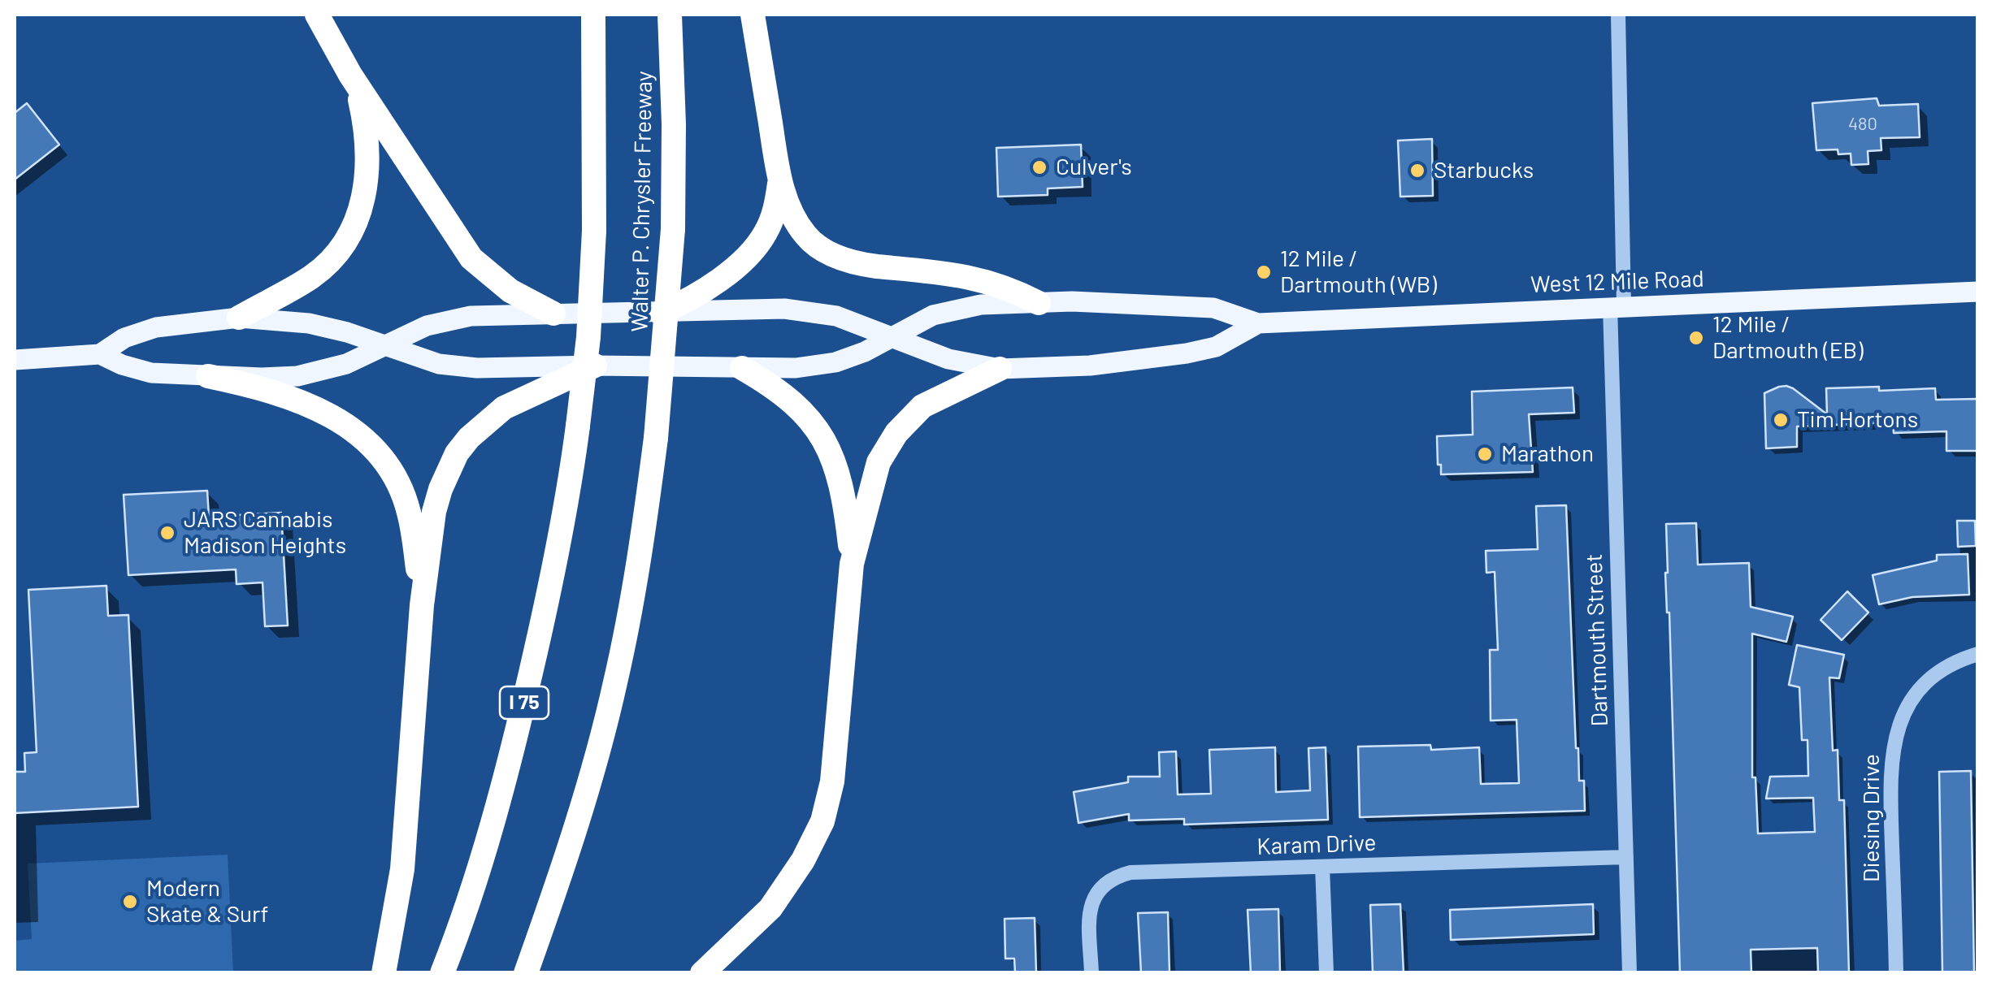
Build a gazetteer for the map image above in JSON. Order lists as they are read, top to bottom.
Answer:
{
  "streets": {
    "highway": ["Walter P. Chrysler Freeway", "I 75"],
    "main road": ["West 12 Mile Road"],
    "street": ["Dartmouth Street", "Diesing Drive", "Karam Drive"]
  },
  "crossings": [
    ["West 12 Mile Road", "Dartmouth Street"],
    ["Dartmouth Street", "Karam Drive"]
  ],
  "places": [
    "Culver's",
    "Starbucks",
    "12 Mile / Dartmouth (WB)",
    "12 Mile / Dartmouth (EB)",
    "Tim Hortons",
    "Marathon",
    "JARS Cannabis Madison Heights",
    "Modern Skate & Surf"
  ],
  "house_numbers": ["480"]
}
